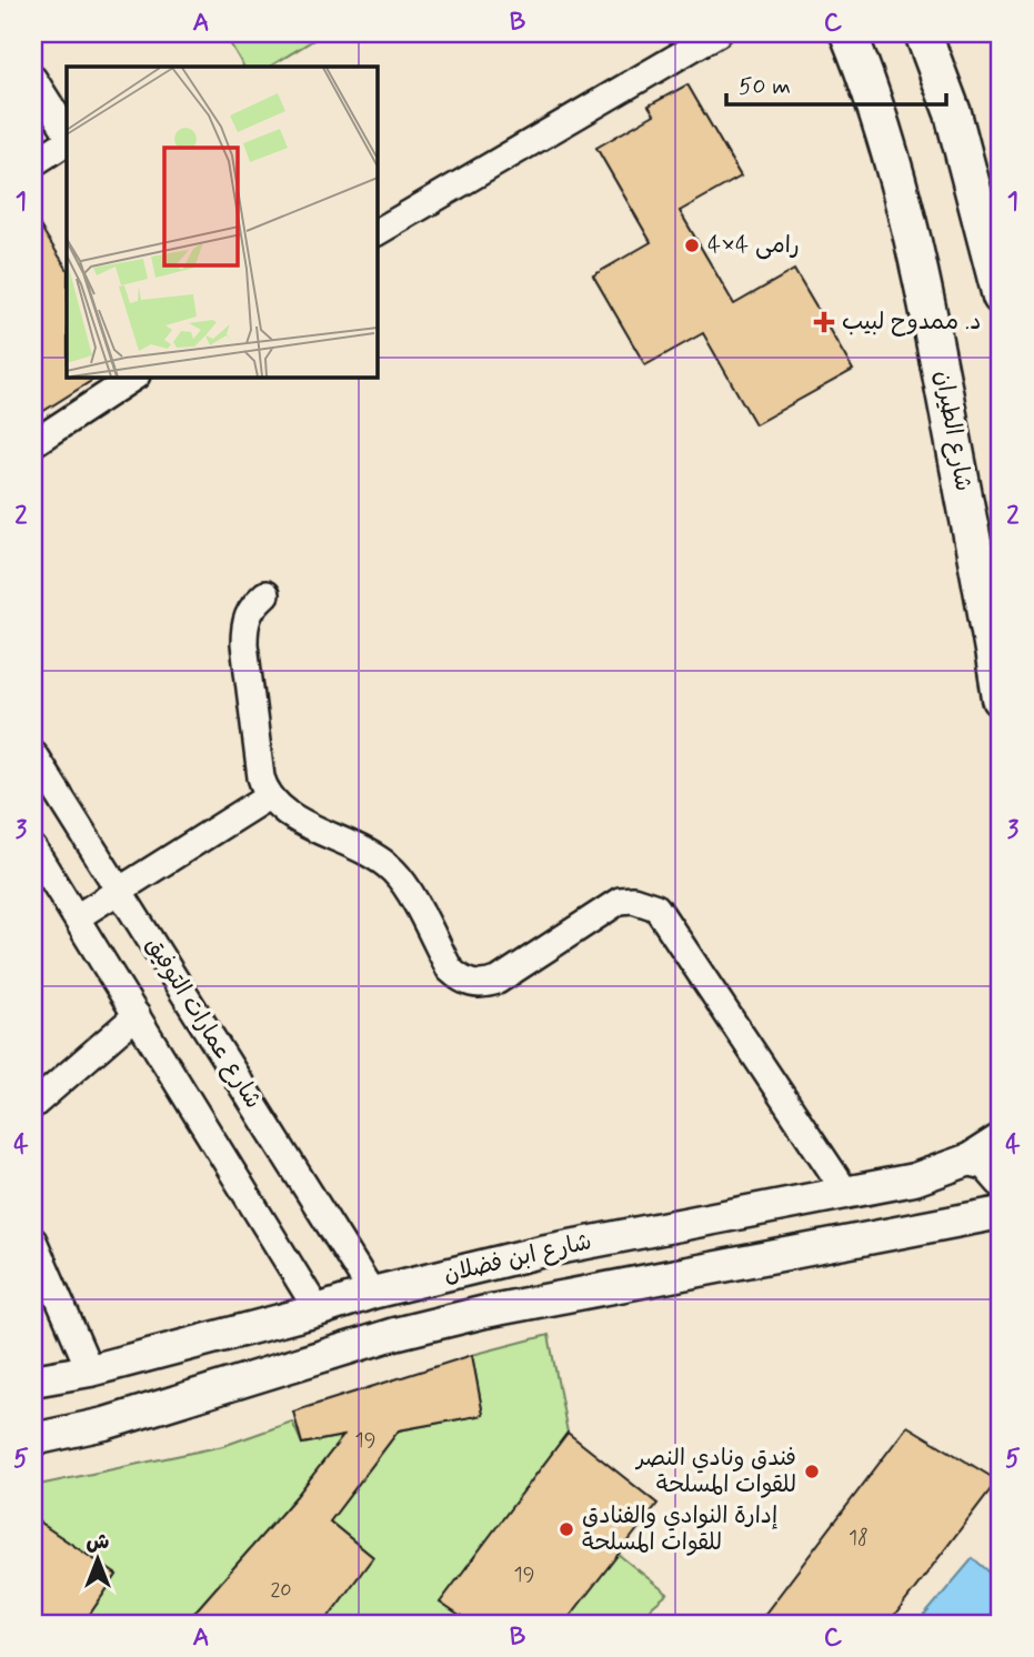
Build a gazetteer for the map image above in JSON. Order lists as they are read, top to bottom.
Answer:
{
  "streets": {
    "main road": ["شارع الطيران"],
    "street": ["شارع عمارات التوفيق", "شارع ابن فضلان"]
  },
  "crossings": [
    ["شارع عمارات التوفيق", "شارع ابن فضلان"]
  ],
  "places": {
    "other": ["رامى 4×4", "فندق ونادي النصر للقوات المسلحة", "إدارة النوادي والفنادق للقوات المسلحة"],
    "health": ["د. ممدوح لبيب"]
  },
  "house_numbers": [
    "19",
    "18",
    "19",
    "20"
  ],
  "scale_bar": "50 m",
  "north": "top",
  "grid": {
    "columns": ["A", "B", "C"],
    "rows": [
      "1",
      "2",
      "3",
      "4",
      "5"
    ]
  }
}
